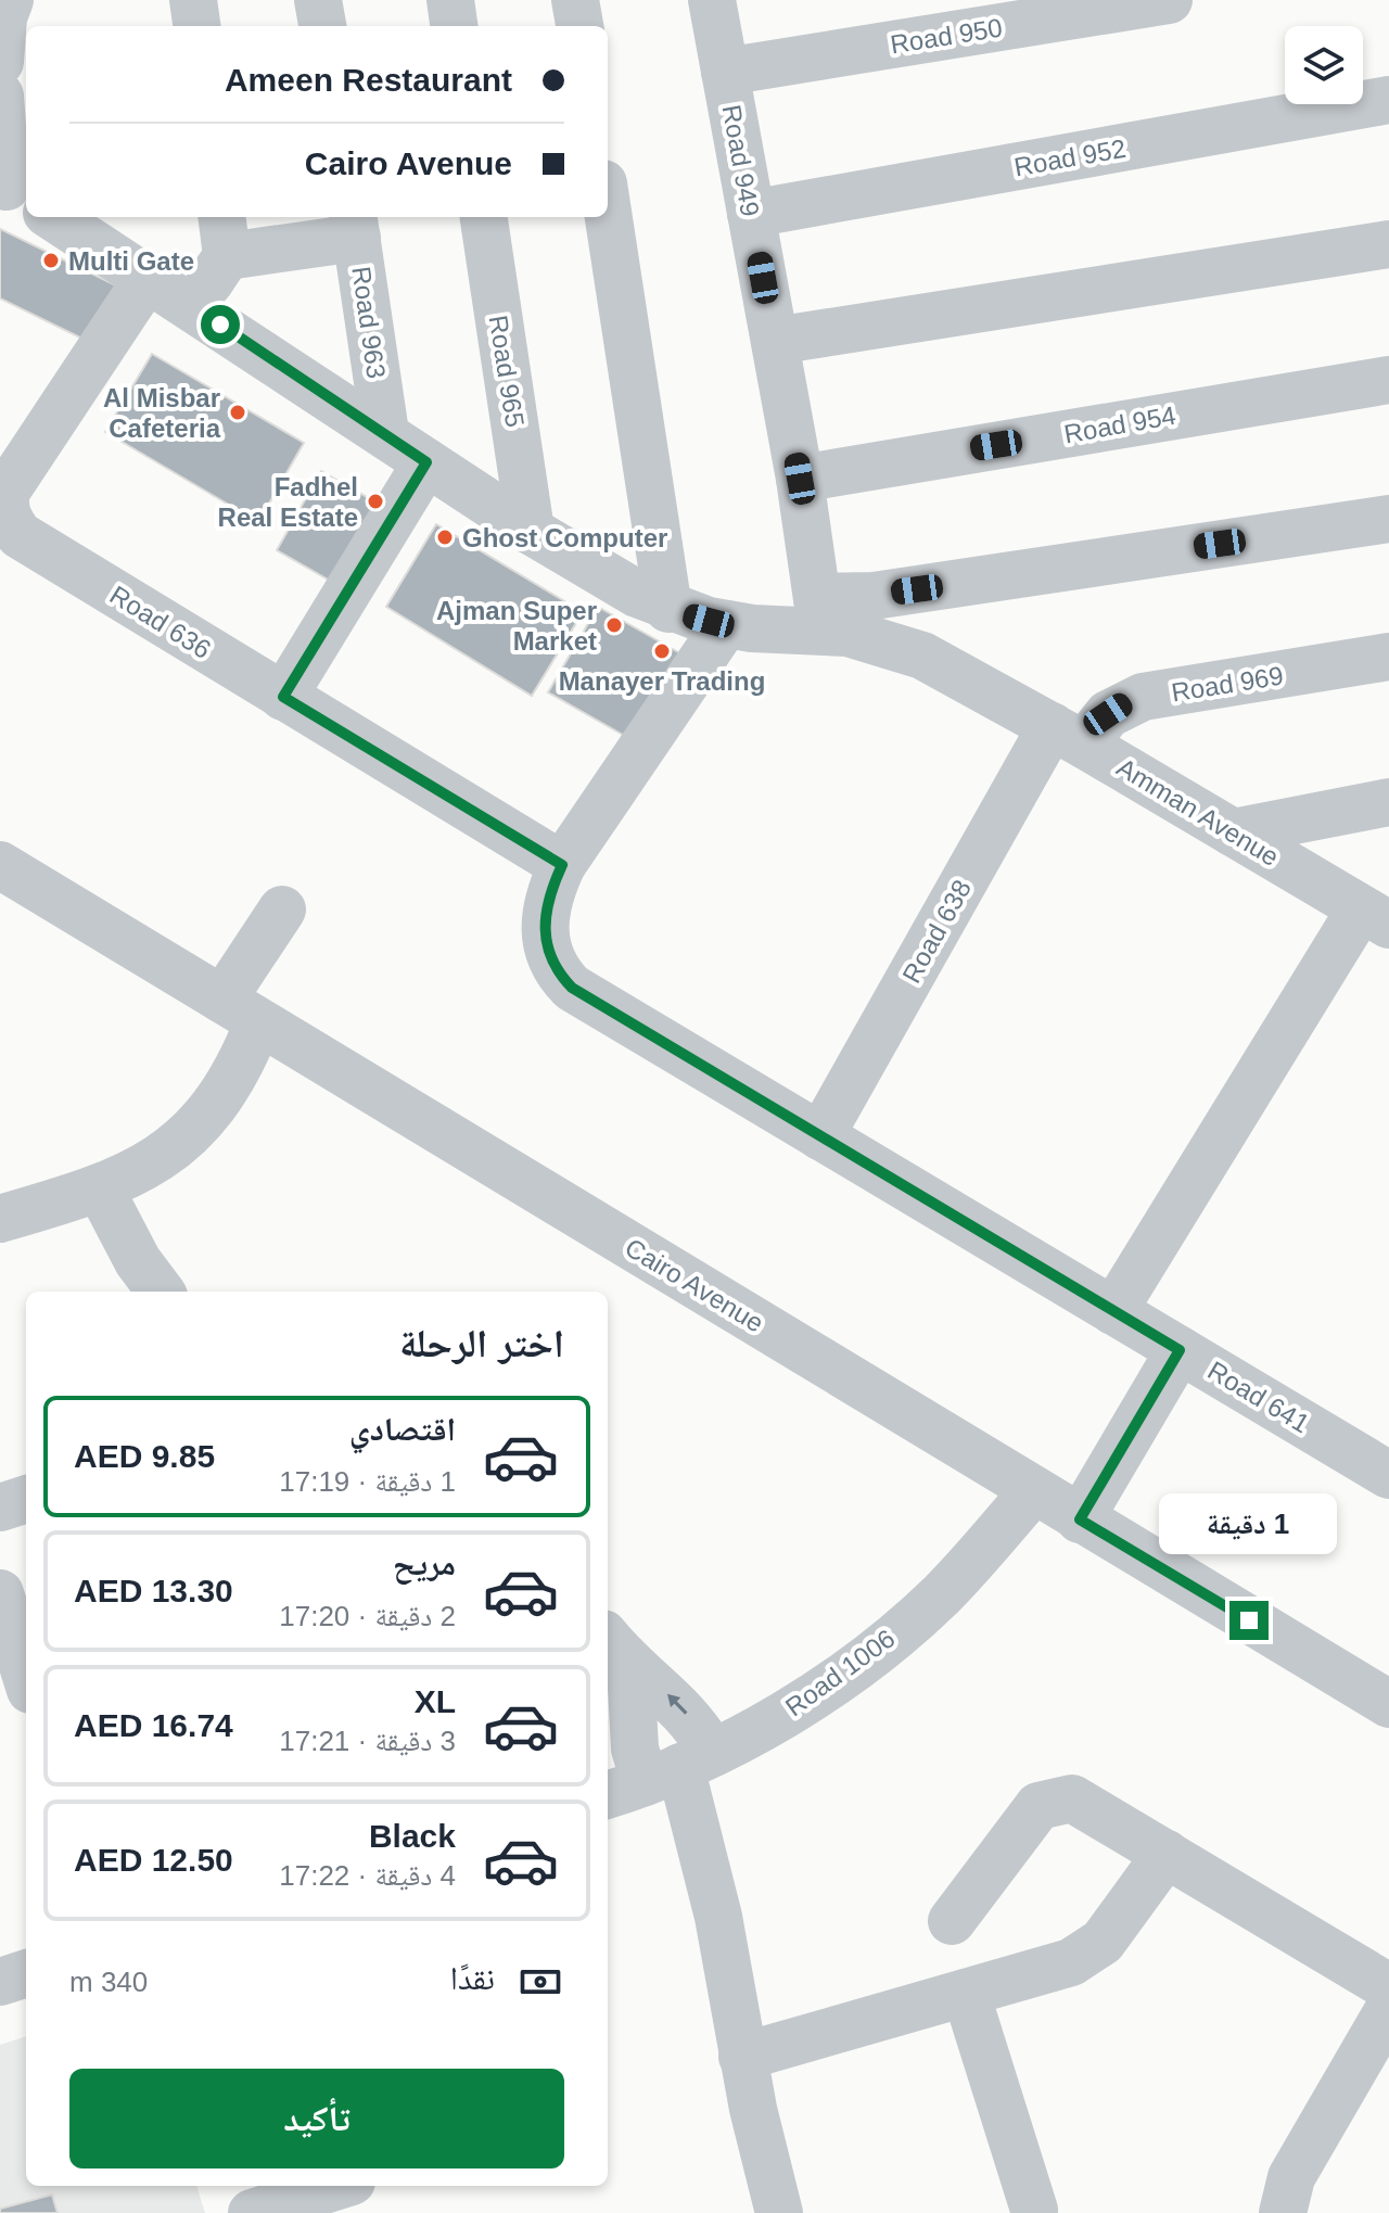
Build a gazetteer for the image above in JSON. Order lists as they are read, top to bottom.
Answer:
{
  "streets": {
    "street": [
      "Road 950",
      "Road 952",
      "Road 949",
      "Road 963",
      "Road 965",
      "Road 954",
      "Road 636",
      "Road 969",
      "Amman Avenue",
      "Road 638",
      "Cairo Avenue",
      "Road 641",
      "Road 1006"
    ]
  },
  "crossings": [
    ["Road 950", "Road 949"],
    ["Road 952", "Road 949"],
    ["Road 949", "Road 954"],
    ["Road 949", "Amman Avenue"],
    ["Road 963", "Amman Avenue"],
    ["Road 965", "Amman Avenue"],
    ["Road 636", "Amman Avenue"],
    ["Road 636", "Road 641"],
    ["Road 969", "Amman Avenue"],
    ["Road 969", "Road 638"],
    ["Amman Avenue", "Road 638"],
    ["Amman Avenue", "Road 641"],
    ["Road 638", "Road 641"],
    ["Cairo Avenue", "Road 1006"]
  ],
  "places": [
    "Multi Gate",
    "Al Misbar Cafeteria",
    "Fadhel Real Estate",
    "Ghost Computer",
    "Ajman Super Market",
    "Manayer Trading"
  ],
  "page": {
    "banner": ["Ameen Restaurant", "Cairo Avenue"],
    "heading": "اختر الرحلة",
    "list": [
      {
        "name": "اقتصادي",
        "note": "1 دقيقة · 17:19",
        "value": "AED 9.85"
      },
      {
        "name": "مريح",
        "note": "2 دقيقة · 17:20",
        "value": "AED 13.30"
      },
      {
        "name": "XL",
        "note": "3 دقيقة · 17:21",
        "value": "AED 16.74"
      },
      {
        "name": "Black",
        "note": "4 دقيقة · 17:22",
        "value": "AED 12.50"
      }
    ],
    "bubble": "1 دقيقة",
    "pay": ["نقدًا", "340 m"],
    "buttons": "تأكيد"
  }
}
